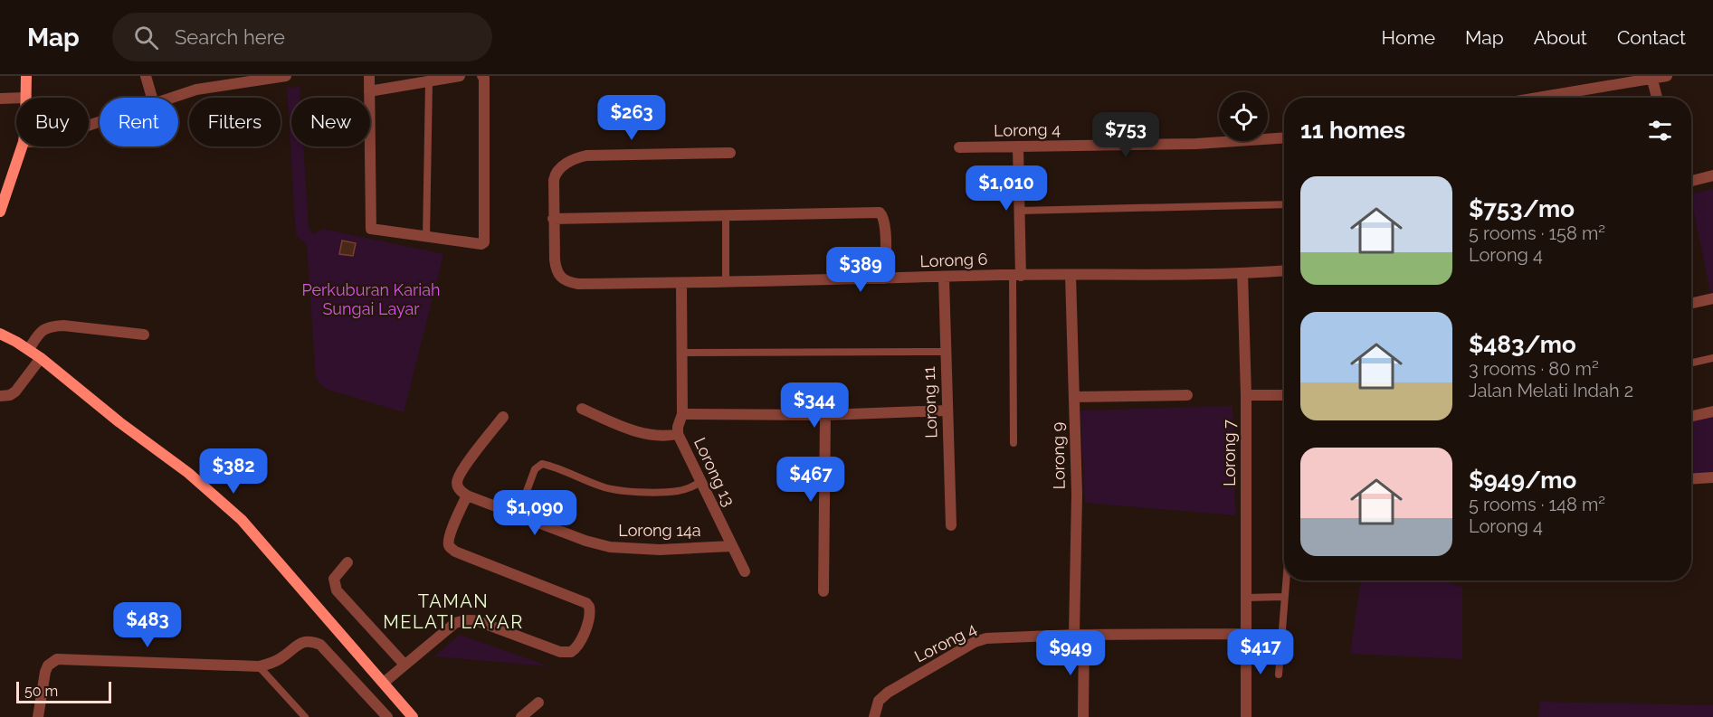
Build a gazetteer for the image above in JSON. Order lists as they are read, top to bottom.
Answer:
{
  "streets": {
    "street": [
      "Lorong 4",
      "Lorong 6",
      "Lorong 11",
      "Lorong 7",
      "Lorong 9",
      "Lorong 13",
      "Lorong 14a"
    ]
  },
  "crossings": [
    ["Lorong 4", "Lorong 7"],
    ["Lorong 4", "Lorong 9"],
    ["Lorong 6", "Lorong 11"],
    ["Lorong 6", "Lorong 7"],
    ["Lorong 6", "Lorong 9"],
    ["Lorong 6", "Lorong 13"],
    ["Lorong 13", "Lorong 14a"]
  ],
  "districts": ["TAMAN MELATI LAYAR"],
  "parks": ["Perkuburan Kariah Sungai Layar"],
  "scale_bar": "50 m",
  "page": {
    "header": "Map",
    "search": "Search here",
    "nav": [
      "Home",
      "Map",
      "About",
      "Contact"
    ],
    "price": [
      "$263",
      "$753",
      "$1,010",
      "$389",
      "$344",
      "$382",
      "$467",
      "$1,090",
      "$483",
      "$417",
      "$949"
    ],
    "chip": [
      "Buy",
      "Rent",
      "Filters",
      "New"
    ],
    "heading": "11 homes",
    "list": [
      {
        "name": "$753/mo",
        "note": "5 rooms · 158 m² · Lorong 4"
      },
      {
        "name": "$483/mo",
        "note": "3 rooms · 80 m² · Jalan Melati Indah 2"
      },
      {
        "name": "$949/mo",
        "note": "5 rooms · 148 m² · Lorong 4"
      }
    ],
    "scale": "50 m"
  }
}
